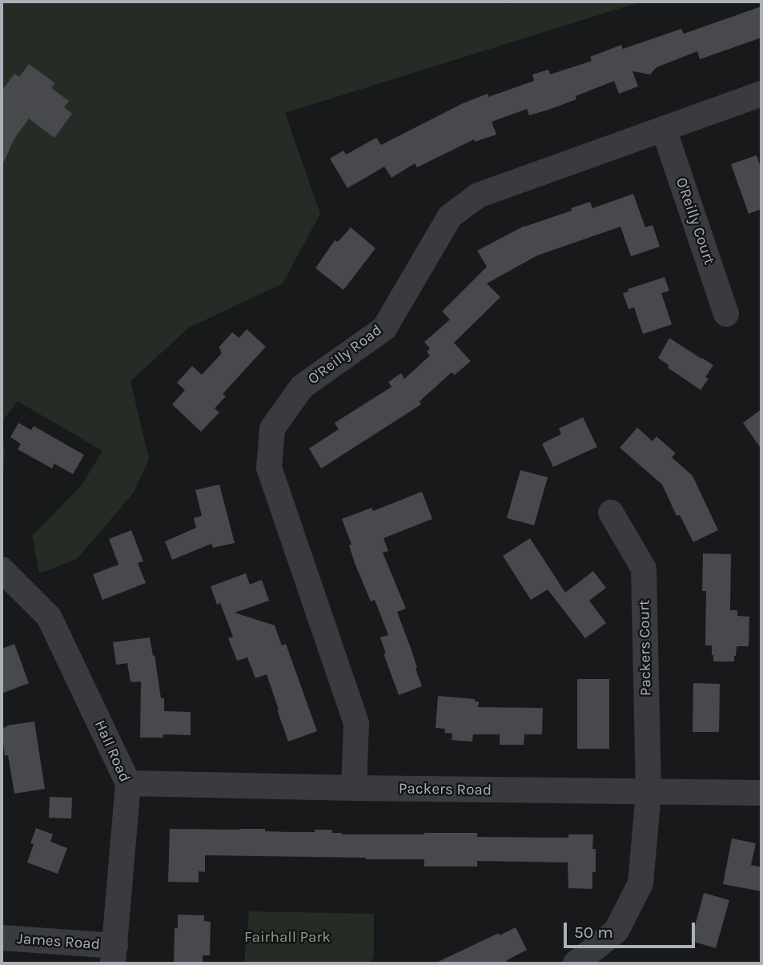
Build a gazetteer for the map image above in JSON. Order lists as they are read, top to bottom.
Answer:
{
  "streets": {
    "street": [
      "O'Reilly Court",
      "O'Reilly Road",
      "Packers Court",
      "Hall Road",
      "Packers Road",
      "James Road"
    ]
  },
  "crossings": [
    ["O'Reilly Court", "O'Reilly Road"],
    ["O'Reilly Road", "Packers Road"],
    ["Packers Court", "Packers Road"],
    ["Hall Road", "Packers Road"],
    ["Hall Road", "James Road"]
  ],
  "parks": ["Fairhall Park"],
  "scale_bar": "50 m"
}
